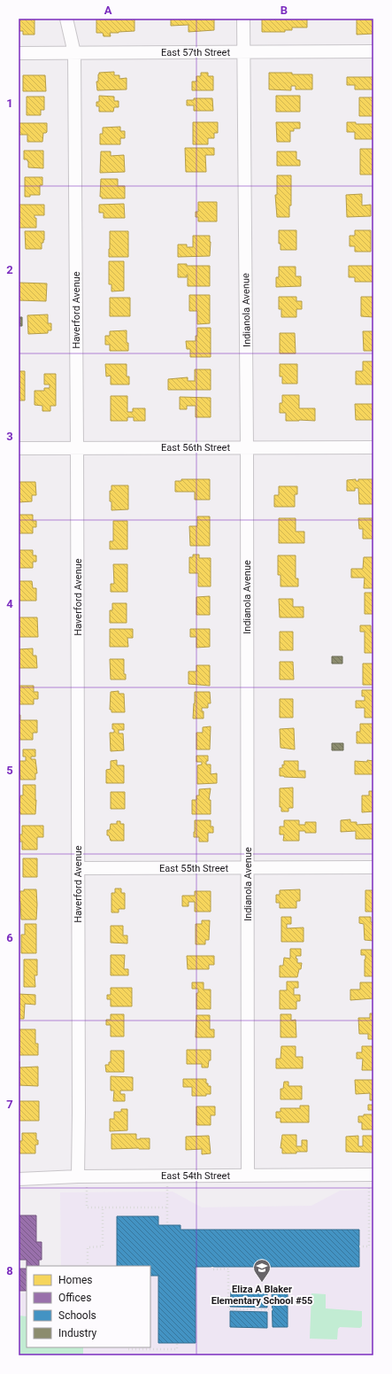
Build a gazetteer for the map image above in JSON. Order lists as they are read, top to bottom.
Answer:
{
  "streets": {
    "street": [
      "East 57th Street",
      "Haverford Avenue",
      "Indianola Avenue",
      "East 56th Street",
      "East 55th Street",
      "East 54th Street"
    ]
  },
  "crossings": [
    ["East 57th Street", "Haverford Avenue"],
    ["East 57th Street", "Indianola Avenue"],
    ["Haverford Avenue", "East 56th Street"],
    ["Haverford Avenue", "East 55th Street"],
    ["Haverford Avenue", "East 54th Street"],
    ["Indianola Avenue", "East 56th Street"],
    ["Indianola Avenue", "East 55th Street"],
    ["Indianola Avenue", "East 54th Street"]
  ],
  "places": {
    "school or university": ["Eliza A Blaker Elementary School #55"]
  },
  "legend": [
    "Homes",
    "Offices",
    "Schools",
    "Industry"
  ],
  "grid": {
    "columns": ["A", "B"],
    "rows": [
      "1",
      "2",
      "3",
      "4",
      "5",
      "6",
      "7",
      "8"
    ]
  }
}
